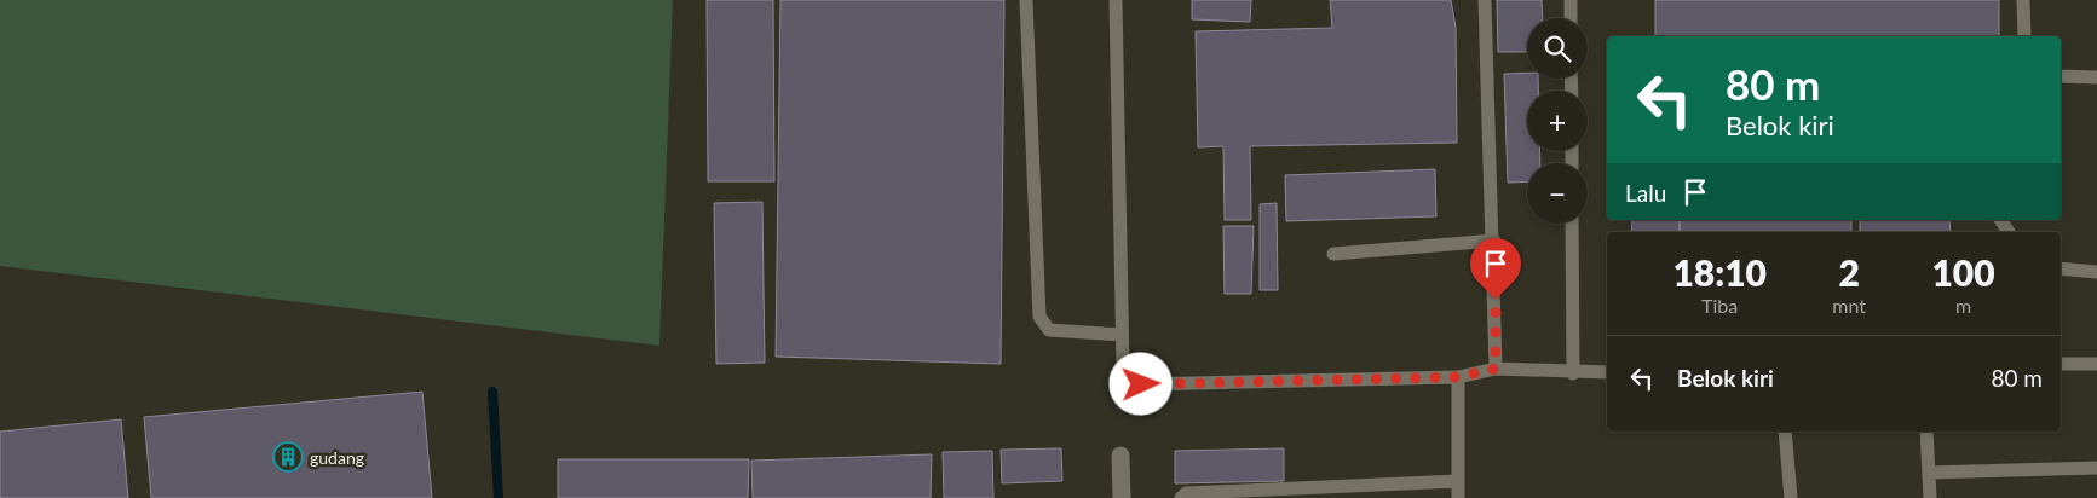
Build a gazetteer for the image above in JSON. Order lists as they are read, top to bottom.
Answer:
{
  "places": {
    "building": ["gudang"]
  },
  "page": {
    "map_buttons": ["+", "−"],
    "turn": ["80 m", "Belok kiri"],
    "then": "Lalu",
    "eta": [
      "18:10",
      "Tiba",
      "2",
      "mnt",
      "100",
      "m"
    ],
    "list": [
      {
        "name": "Belok kiri",
        "value": "80 m"
      }
    ]
  }
}
